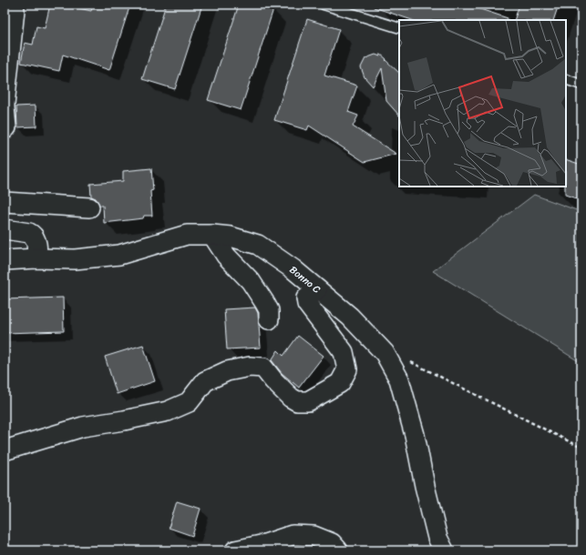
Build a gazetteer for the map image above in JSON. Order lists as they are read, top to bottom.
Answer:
{
  "streets": {
    "street": ["Bonno C"]
  }
}
